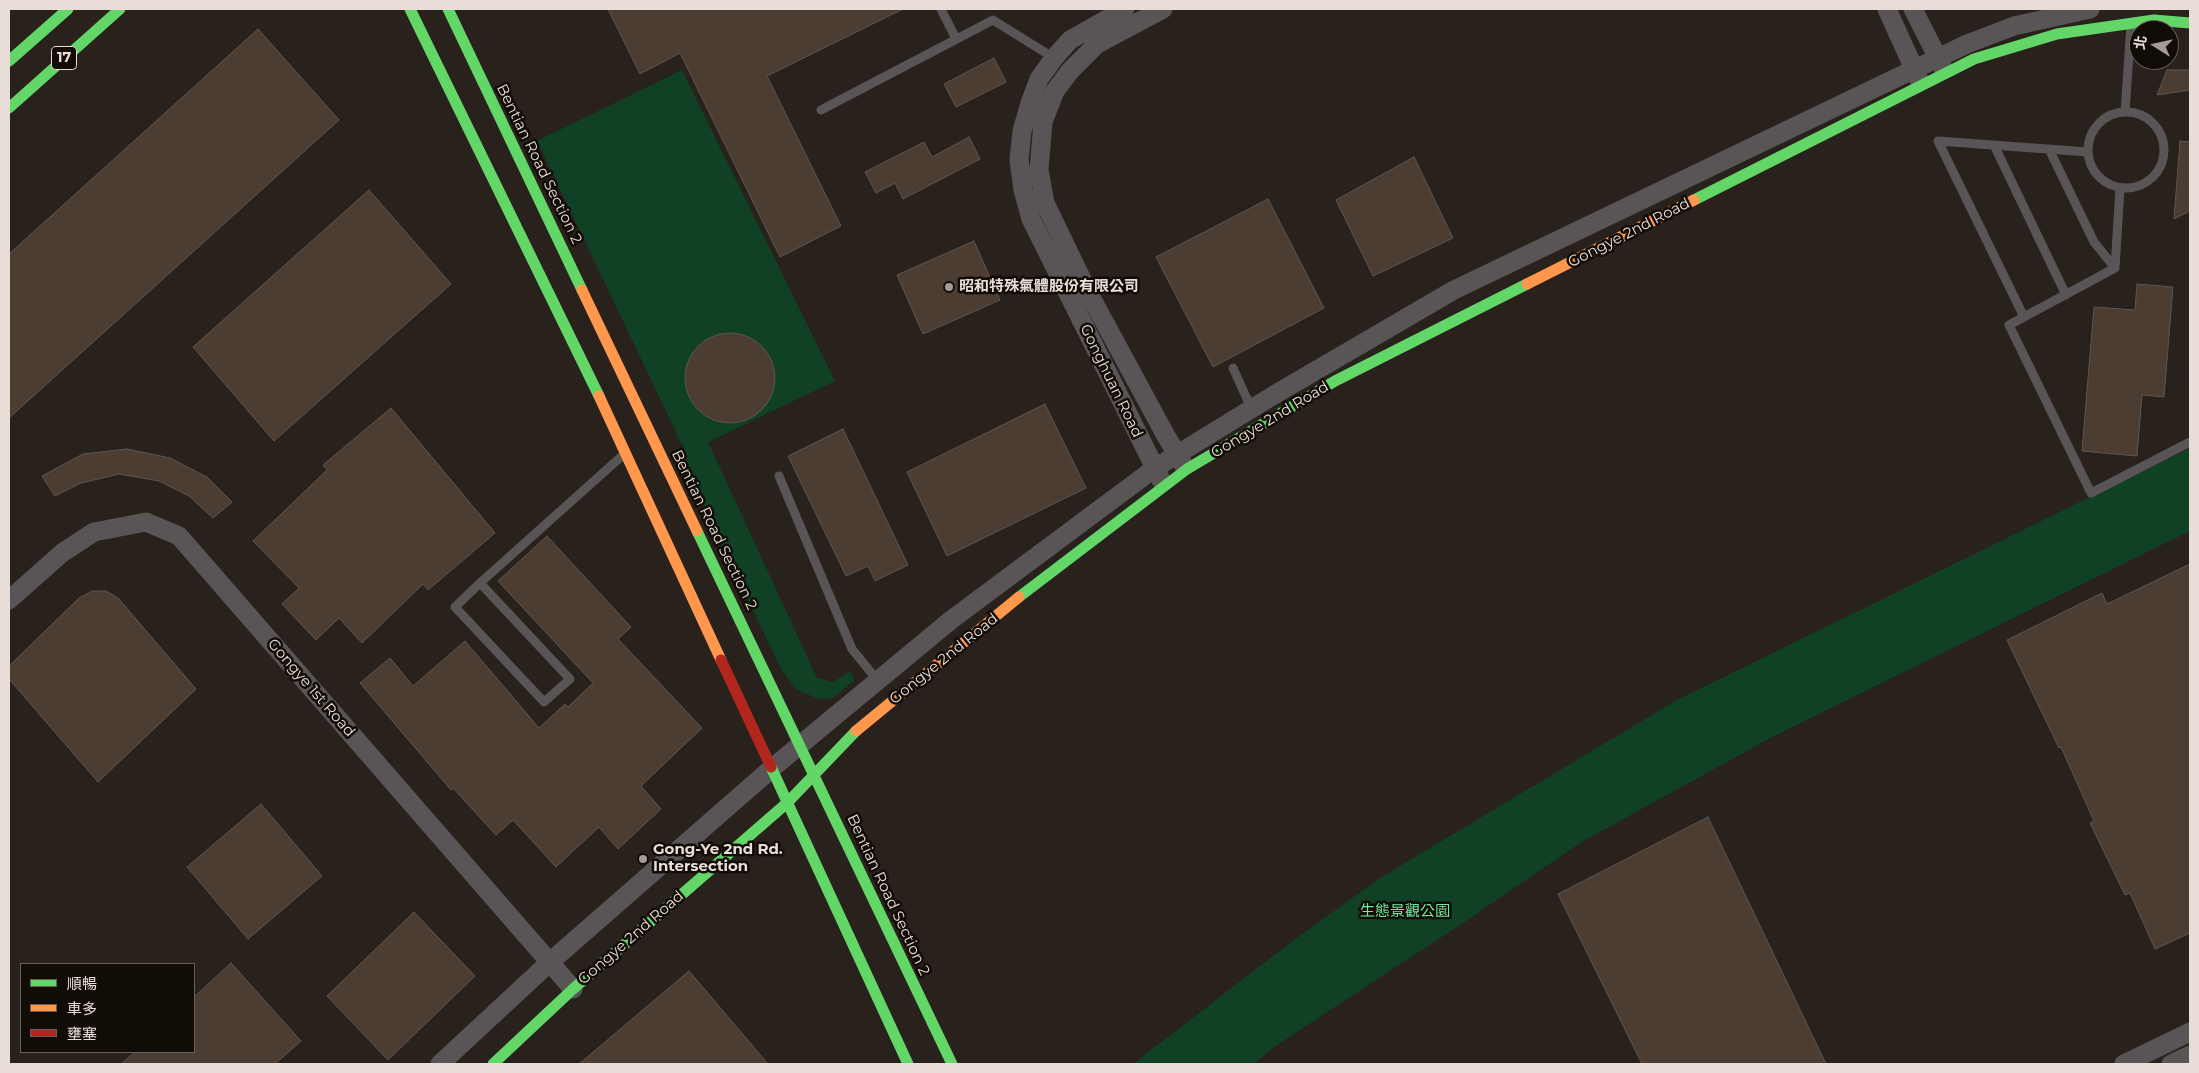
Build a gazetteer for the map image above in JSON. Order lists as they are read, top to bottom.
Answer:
{
  "streets": {
    "street": [
      "17",
      "Bentian Road Section 2",
      "Gongye 2nd Road",
      "Gonghuan Road",
      "Gongye 1st Road"
    ]
  },
  "crossings": [
    ["Bentian Road Section 2", "Gongye 2nd Road"],
    ["Gongye 2nd Road", "Gonghuan Road"],
    ["Gongye 2nd Road", "Gongye 1st Road"]
  ],
  "parks": ["生態景觀公園"],
  "places": ["昭和特殊氣體股份有限公司", "Gong-Ye 2nd Rd. Intersection"],
  "legend": ["順暢", "車多", "壅塞"],
  "north": "left"
}
